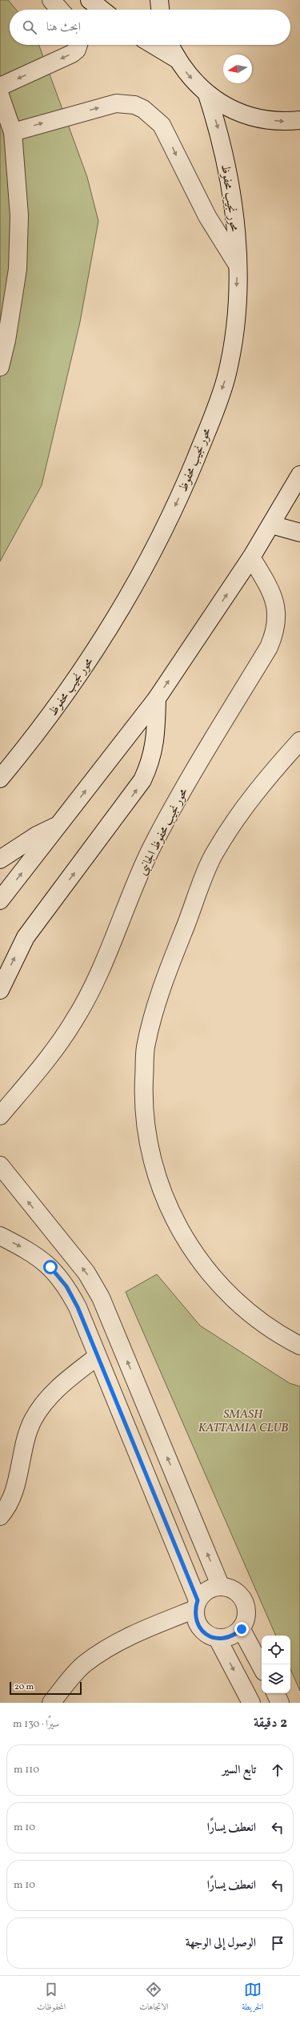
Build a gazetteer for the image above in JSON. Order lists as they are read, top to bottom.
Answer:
{
  "streets": {
    "street": ["محور نجيب محفوظ", "محور نجيب محفوظ الجانبى"]
  },
  "parks": ["SMASH KATTAMIA CLUB"],
  "scale_bar": "20 m",
  "north": "left",
  "page": {
    "search": "ابحث هنا",
    "scale": "20 m",
    "heading": ["2 دقيقة", "سيرًا · 130 m"],
    "list": [
      ["تابع السير", "110 m"],
      ["انعطف يسارًا", "10 m"],
      ["انعطف يسارًا", "10 m"],
      "الوصول إلى الوجهة"
    ],
    "nav": ["الخريطة", "الاتجاهات", "المحفوظات"]
  }
}
